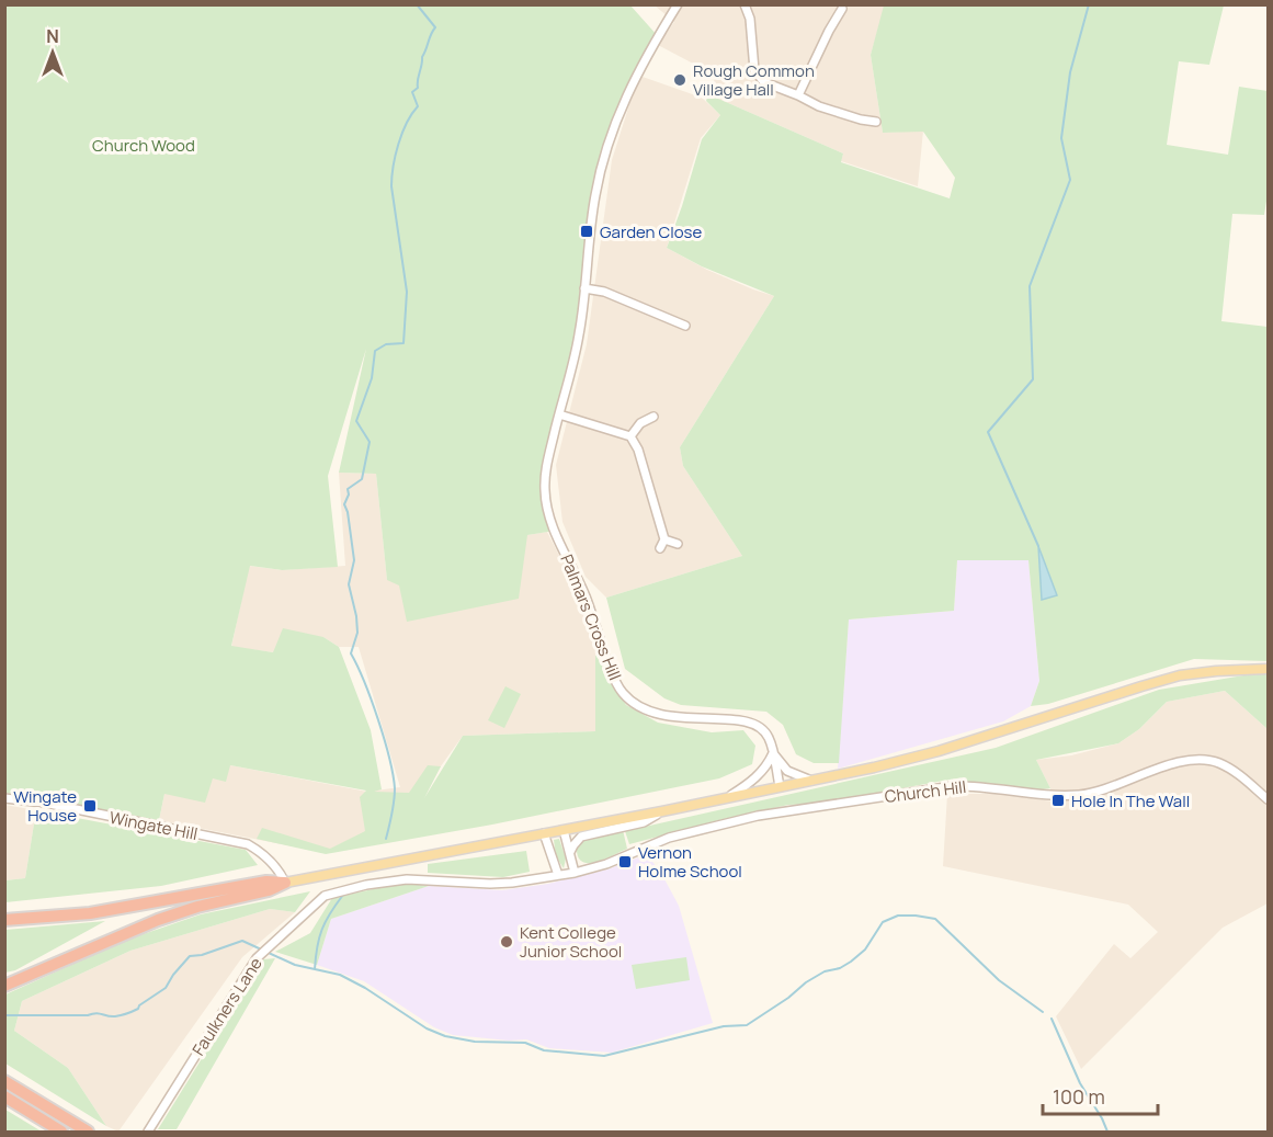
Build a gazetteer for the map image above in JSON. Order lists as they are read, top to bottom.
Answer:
{
  "streets": {
    "street": [
      "Palmars Cross Hill",
      "Church Hill",
      "Wingate Hill",
      "Faulkners Lane"
    ]
  },
  "crossings": [
    ["Church Hill", "Faulkners Lane"]
  ],
  "parks": ["Church Wood"],
  "places": {
    "other": ["Rough Common Village Hall", "Kent College Junior School"],
    "transit": [
      "Garden Close",
      "Hole In The Wall",
      "Wingate House",
      "Vernon Holme School"
    ]
  },
  "scale_bar": "100 m",
  "north": "top"
}
